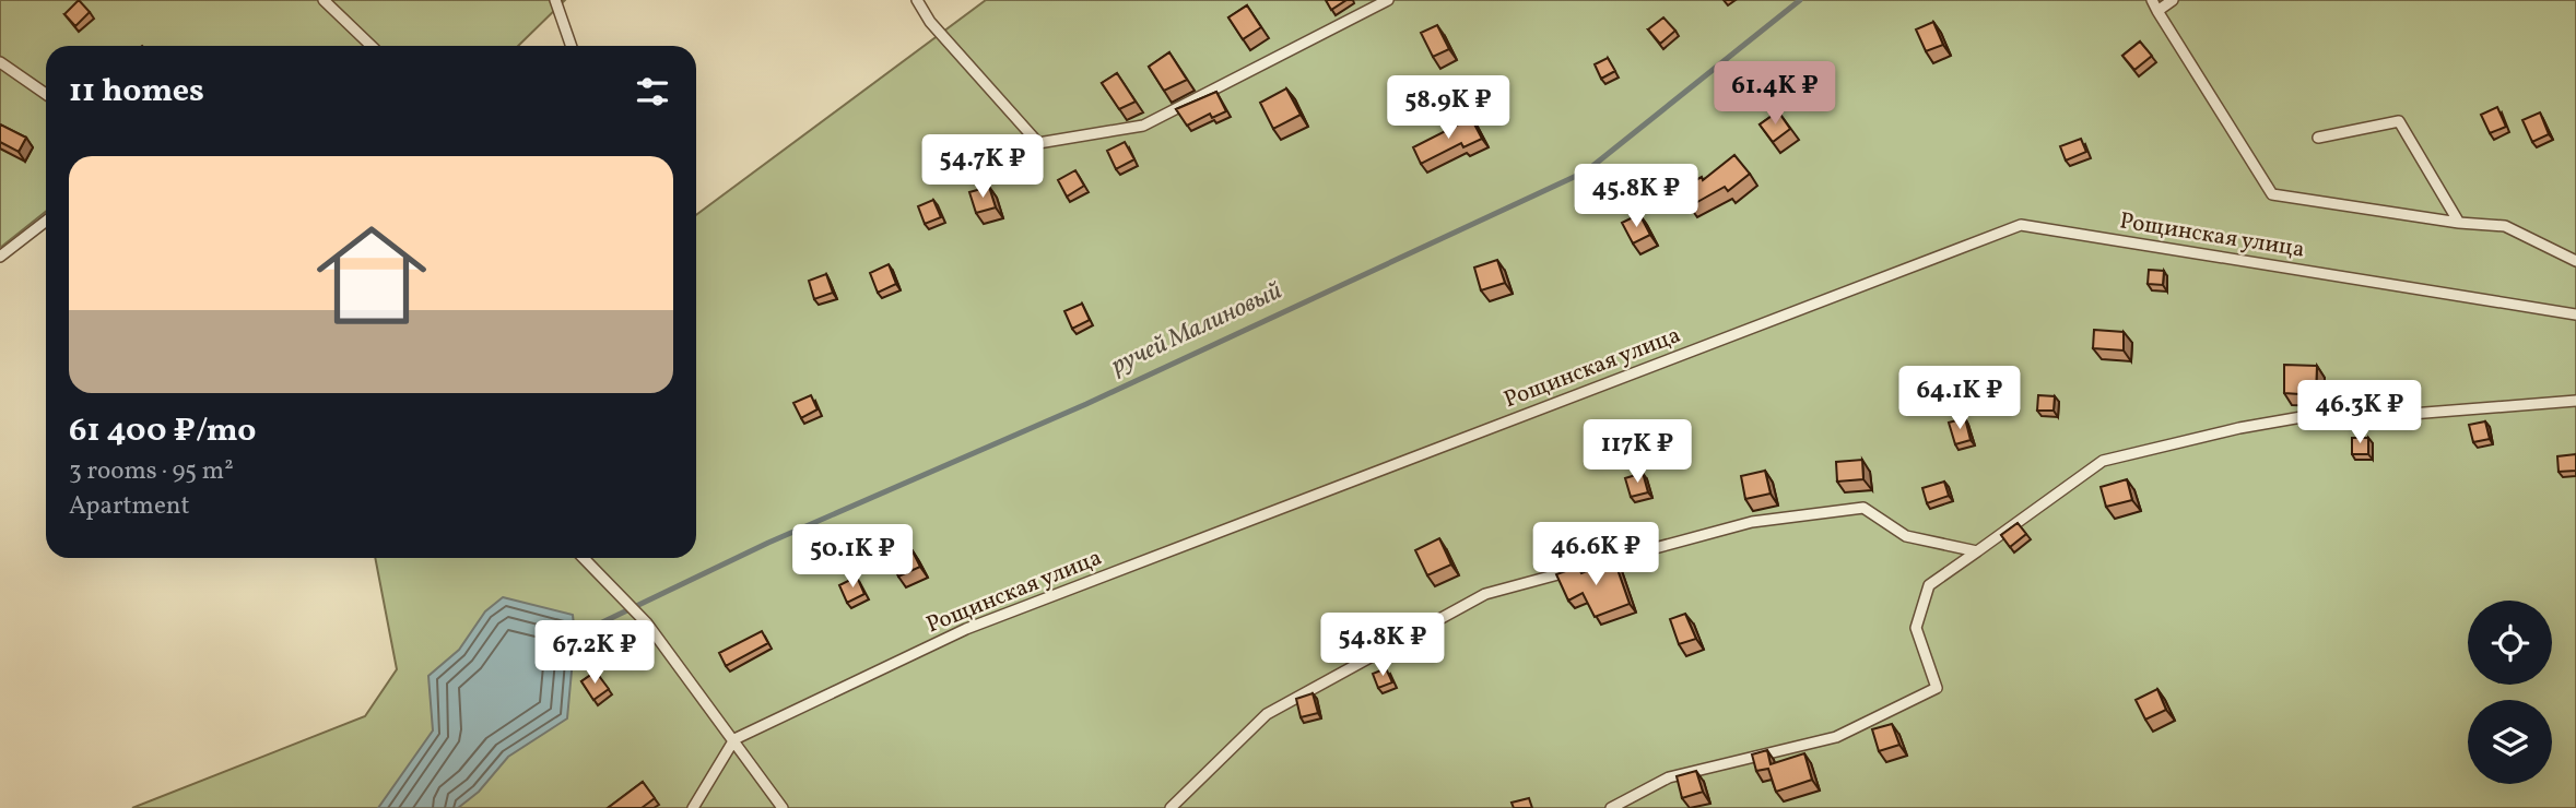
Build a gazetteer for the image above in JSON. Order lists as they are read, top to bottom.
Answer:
{
  "streets": {
    "lane": ["Рощинская улица"]
  },
  "water": ["ручей Малиновый"],
  "page": {
    "heading": "11 homes",
    "price": [
      "61.4K ₽",
      "58.9K ₽",
      "54.7K ₽",
      "45.8K ₽",
      "64.1K ₽",
      "46.3K ₽",
      "117K ₽",
      "46.6K ₽",
      "50.1K ₽",
      "54.8K ₽",
      "67.2K ₽"
    ],
    "list": [
      {
        "name": "61 400 ₽/mo",
        "note": "3 rooms · 95 m² · Apartment"
      }
    ]
  }
}
